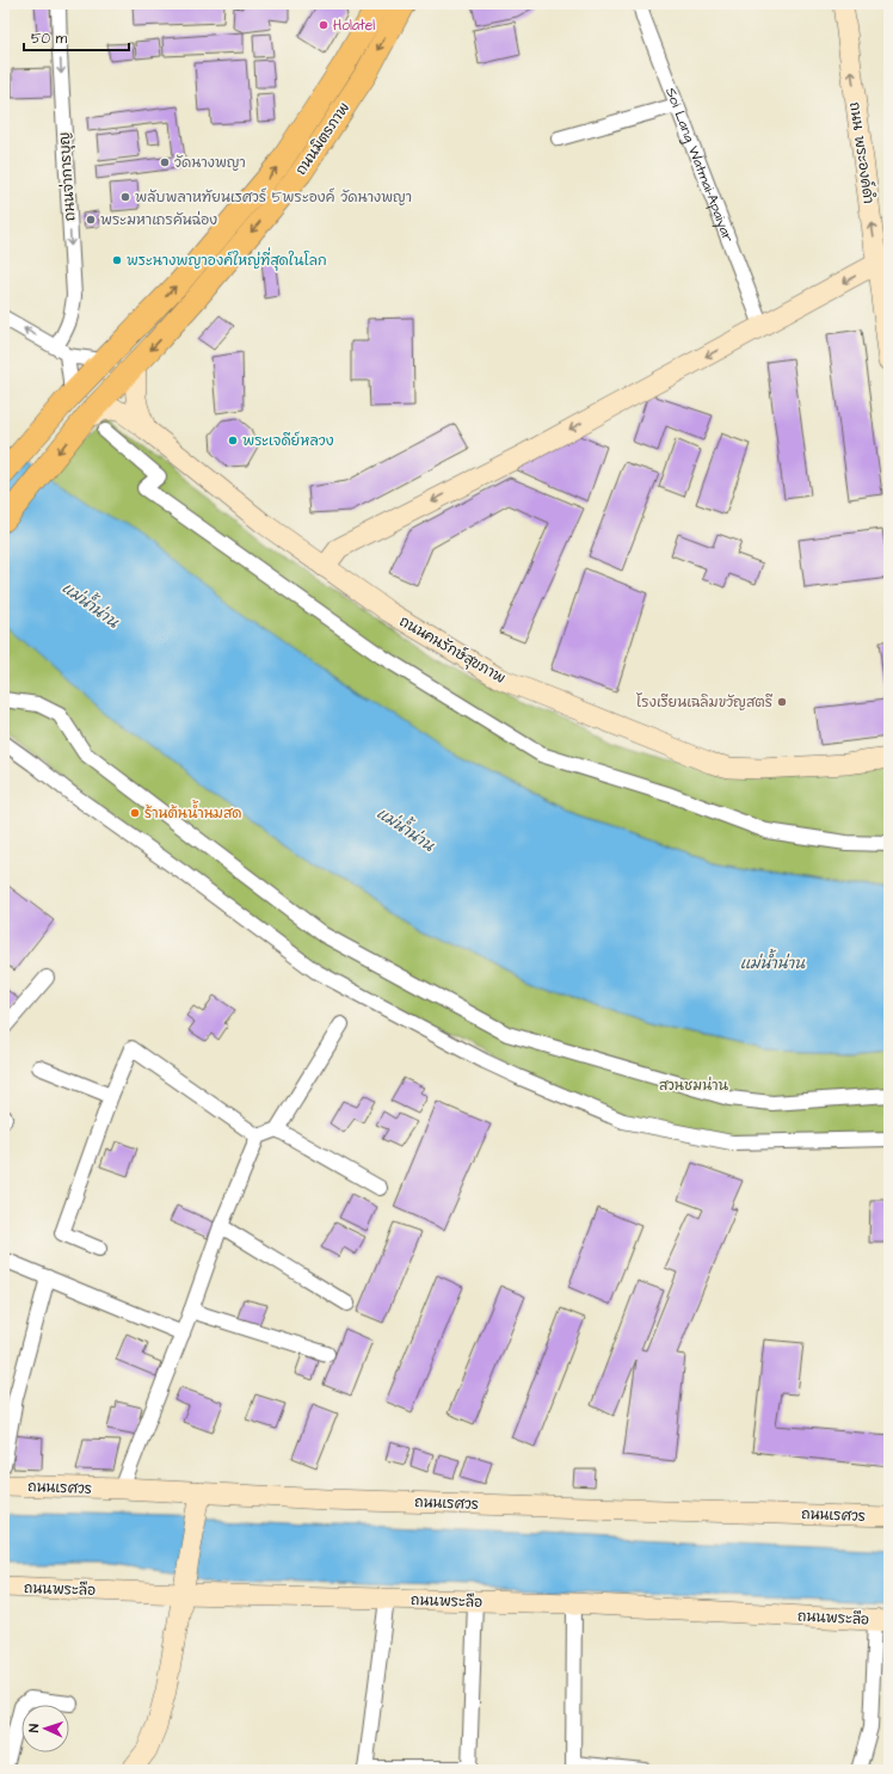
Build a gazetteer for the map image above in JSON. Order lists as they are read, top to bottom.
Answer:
{
  "streets": {
    "main road": ["ถนนมิตรภาพ"],
    "street": [
      "ถนน พระองค์ดำ",
      "Soi Lang Watmai-Apaiyar",
      "ถนนจ่าการบุญ",
      "ถนนคนรักษ์สุขภาพ",
      "ถนนเรศวร",
      "ถนนพระลือ"
    ]
  },
  "crossings": [
    ["ถนนมิตรภาพ", "ถนนคนรักษ์สุขภาพ"]
  ],
  "one_way": ["ถนน พระองค์ดำ", "ถนนจ่าการบุญ"],
  "water": ["แม่น้ำน่าน"],
  "parks": ["สวนชมน่าน"],
  "places": [
    "Holatel",
    "วัดนางพญา",
    "พลับพลาหทัยนเรศวร์ 5พระองค์ วัดนางพญา",
    "พระมหาเถรคันฉ่อง",
    "พระนางพญาองค์ใหญ่ที่สุดในโลก",
    "พระเจดีย์หลวง",
    "โรงเรียนเฉลิมขวัญสตรี",
    "ร้านต้นน้ำนมสด"
  ],
  "scale_bar": "50 m",
  "north": "left"
}
